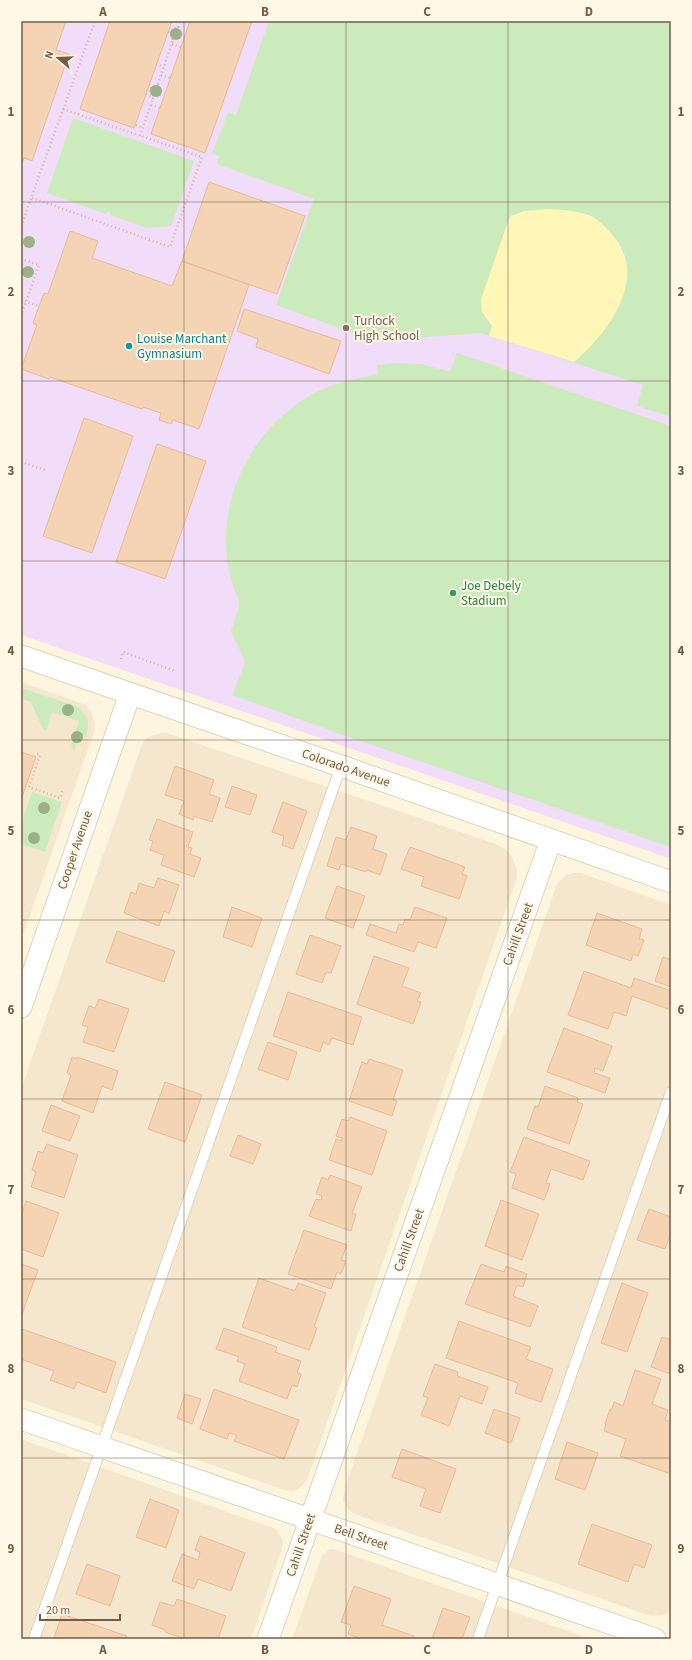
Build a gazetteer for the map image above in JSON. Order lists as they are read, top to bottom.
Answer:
{
  "streets": {
    "street": [
      "Colorado Avenue",
      "Cooper Avenue",
      "Cahill Street",
      "Bell Street"
    ]
  },
  "crossings": [
    ["Colorado Avenue", "Cooper Avenue"],
    ["Colorado Avenue", "Cahill Street"],
    ["Cahill Street", "Bell Street"]
  ],
  "places": ["Turlock High School", "Louise Marchant Gymnasium", "Joe Debely Stadium"],
  "scale_bar": "20 m",
  "north": "left",
  "grid": {
    "columns": [
      "A",
      "B",
      "C",
      "D"
    ],
    "rows": [
      "1",
      "2",
      "3",
      "4",
      "5",
      "6",
      "7",
      "8",
      "9"
    ]
  }
}
